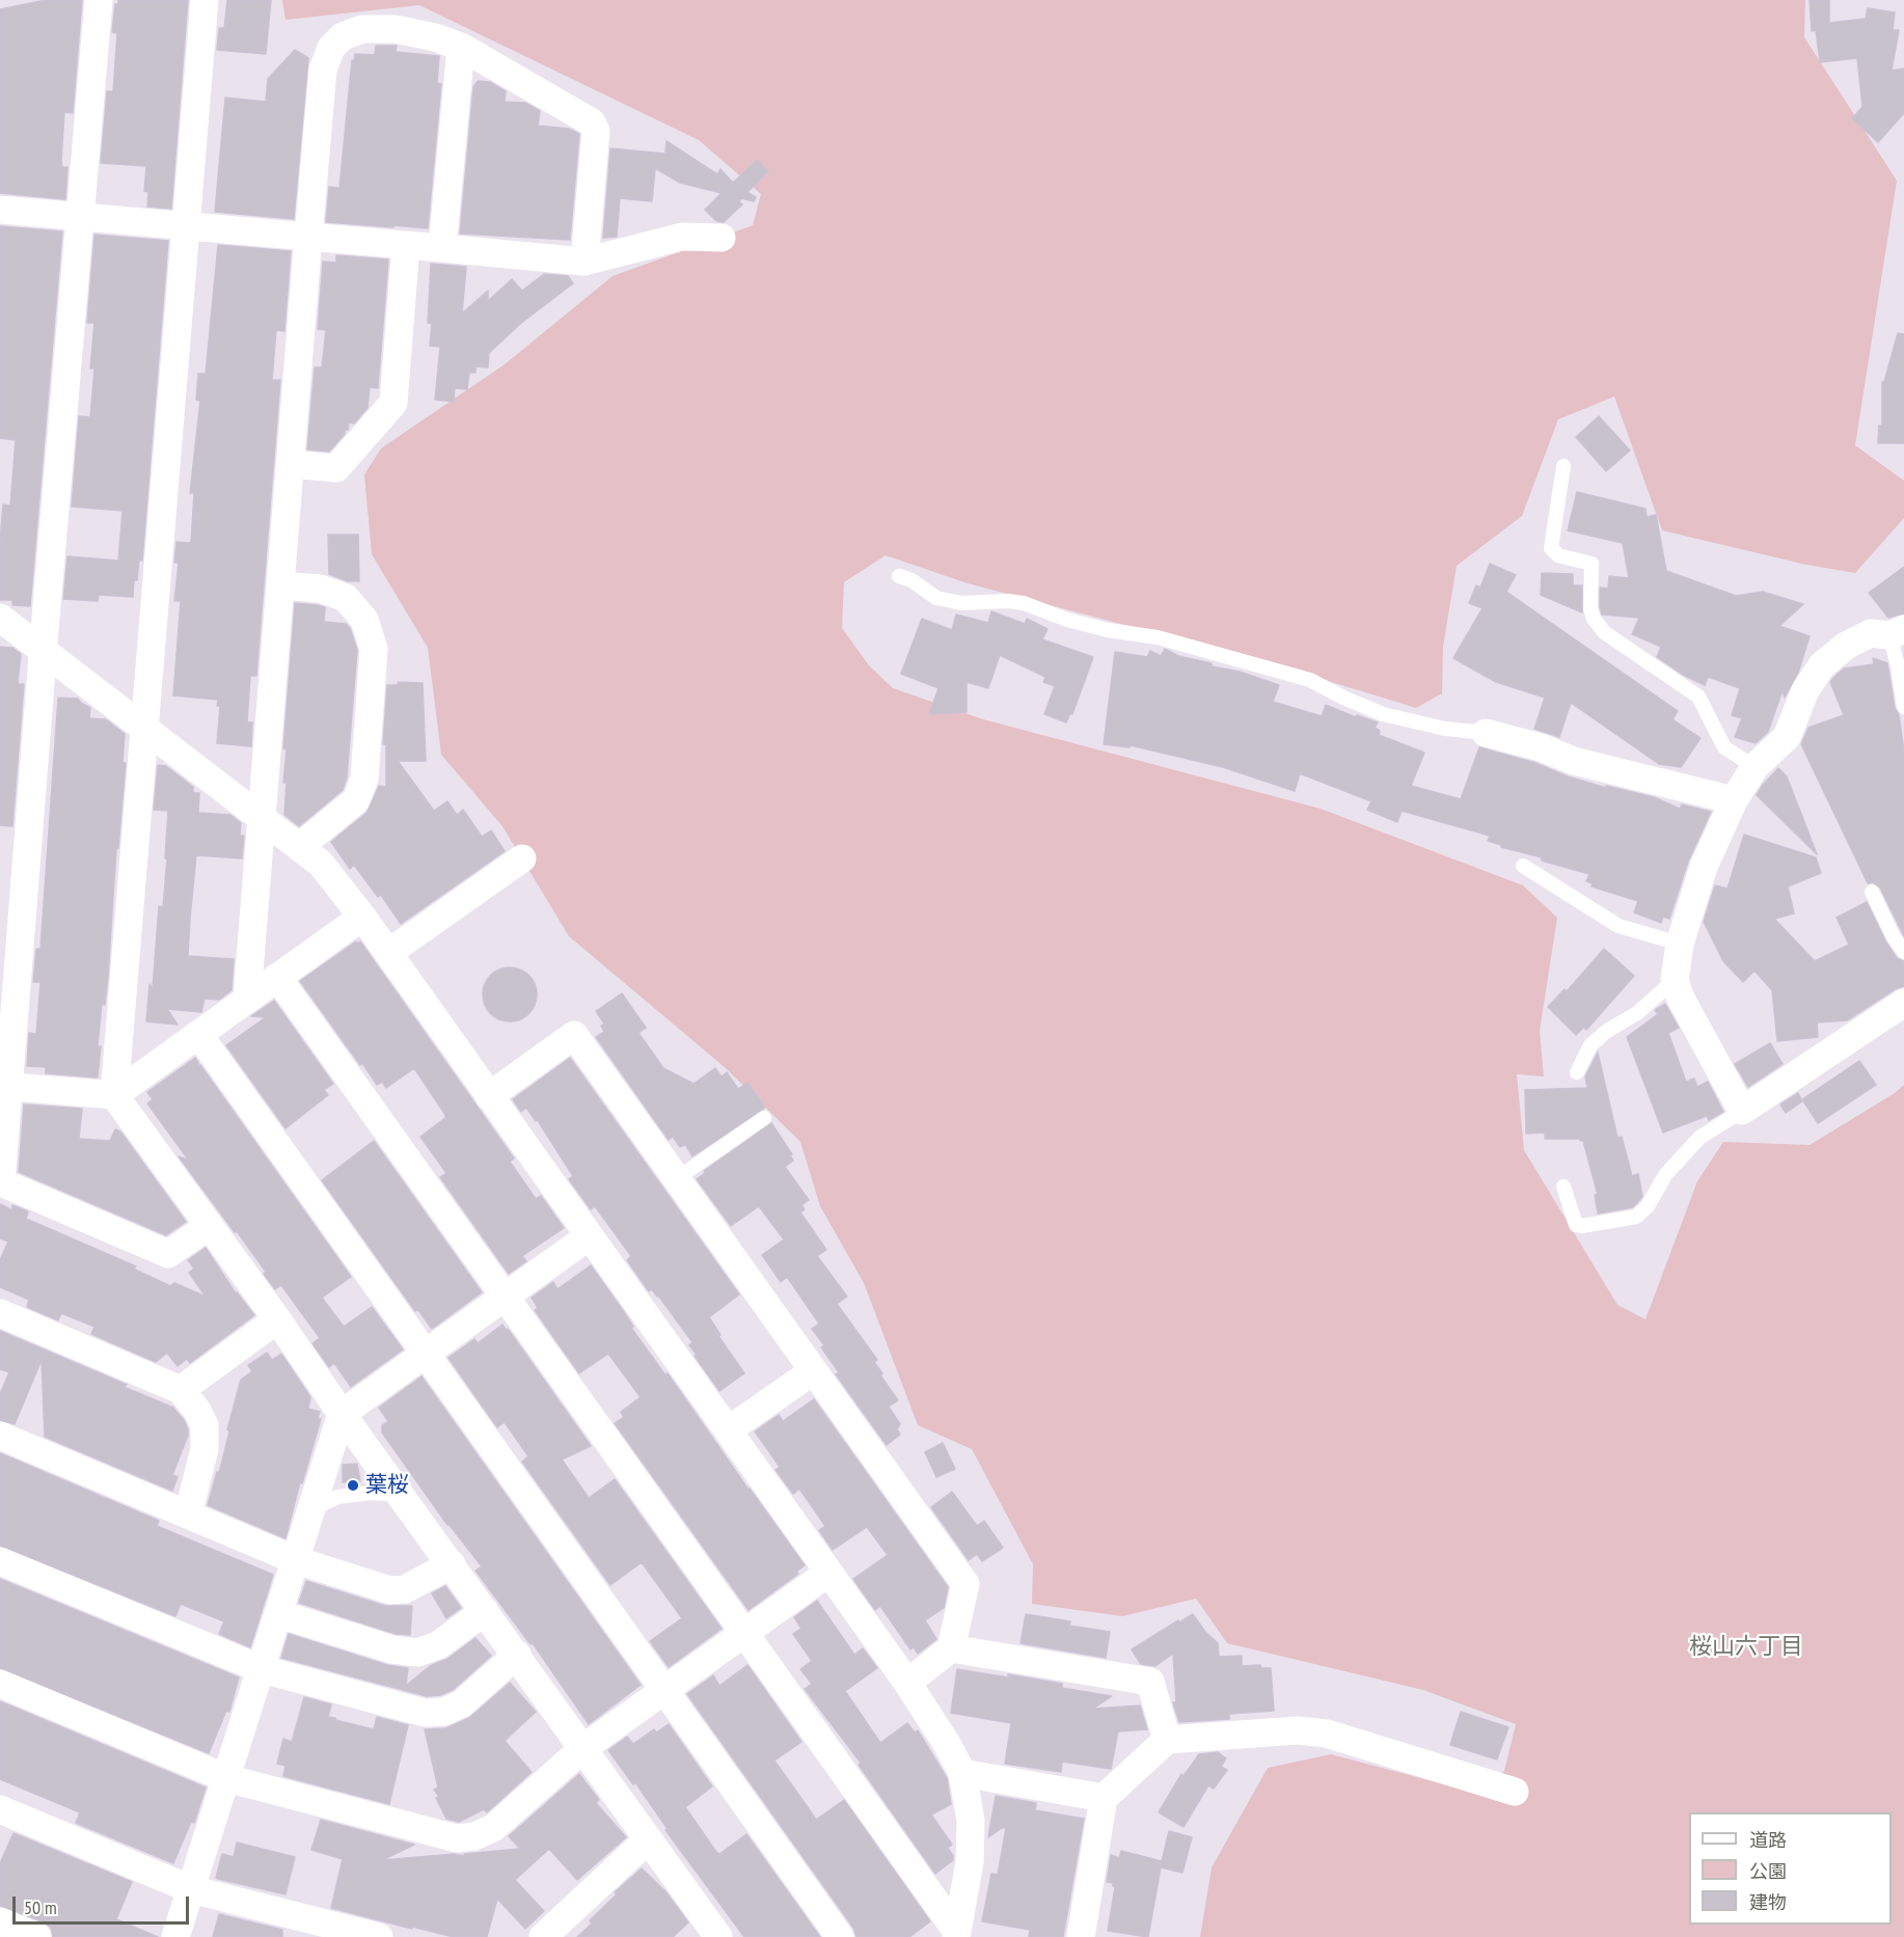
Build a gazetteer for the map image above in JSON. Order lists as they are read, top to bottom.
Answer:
{
  "districts": ["桜山六丁目"],
  "places": ["葉桜"],
  "legend": ["道路", "公園", "建物"],
  "scale_bar": "50 m"
}
